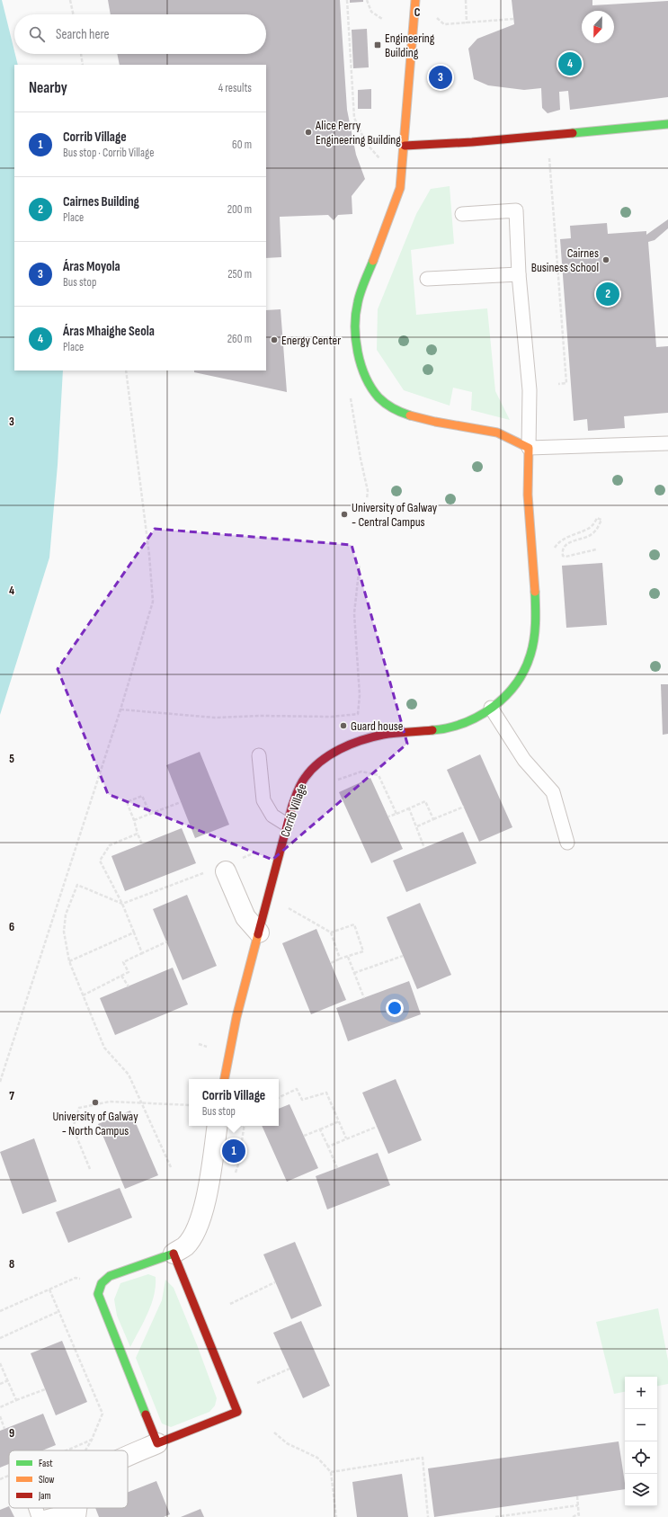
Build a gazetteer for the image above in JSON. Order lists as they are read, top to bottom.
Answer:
{
  "streets": {
    "street": ["Corrib Village"]
  },
  "places": {
    "transit": ["Engineering Building"],
    "other": [
      "Alice Perry Engineering Building",
      "Cairnes Business School",
      "Energy Center",
      "University of Galway - Central Campus",
      "Guard house",
      "University of Galway - North Campus"
    ]
  },
  "legend": ["Fast", "Slow", "Jam"],
  "north": "bottom",
  "page": {
    "search": "Search here",
    "pins": [
      "4",
      "3",
      "2",
      "1"
    ],
    "heading": ["Nearby", "4 results"],
    "list": [
      {
        "mark": "1",
        "name": "Corrib Village",
        "note": "Bus stop · Corrib Village",
        "value": "60 m"
      },
      {
        "mark": "2",
        "name": "Cairnes Building",
        "note": "Place",
        "value": "200 m"
      },
      {
        "mark": "3",
        "name": "Áras Moyola",
        "note": "Bus stop",
        "value": "250 m"
      },
      {
        "mark": "4",
        "name": "Áras Mhaighe Seola",
        "note": "Place",
        "value": "260 m"
      }
    ],
    "popup": ["Corrib Village", "Bus stop"],
    "map_buttons": ["+", "−"]
  },
  "grid": {
    "columns": ["C"],
    "rows": [
      "3",
      "4",
      "5",
      "6",
      "7",
      "8",
      "9"
    ]
  }
}
